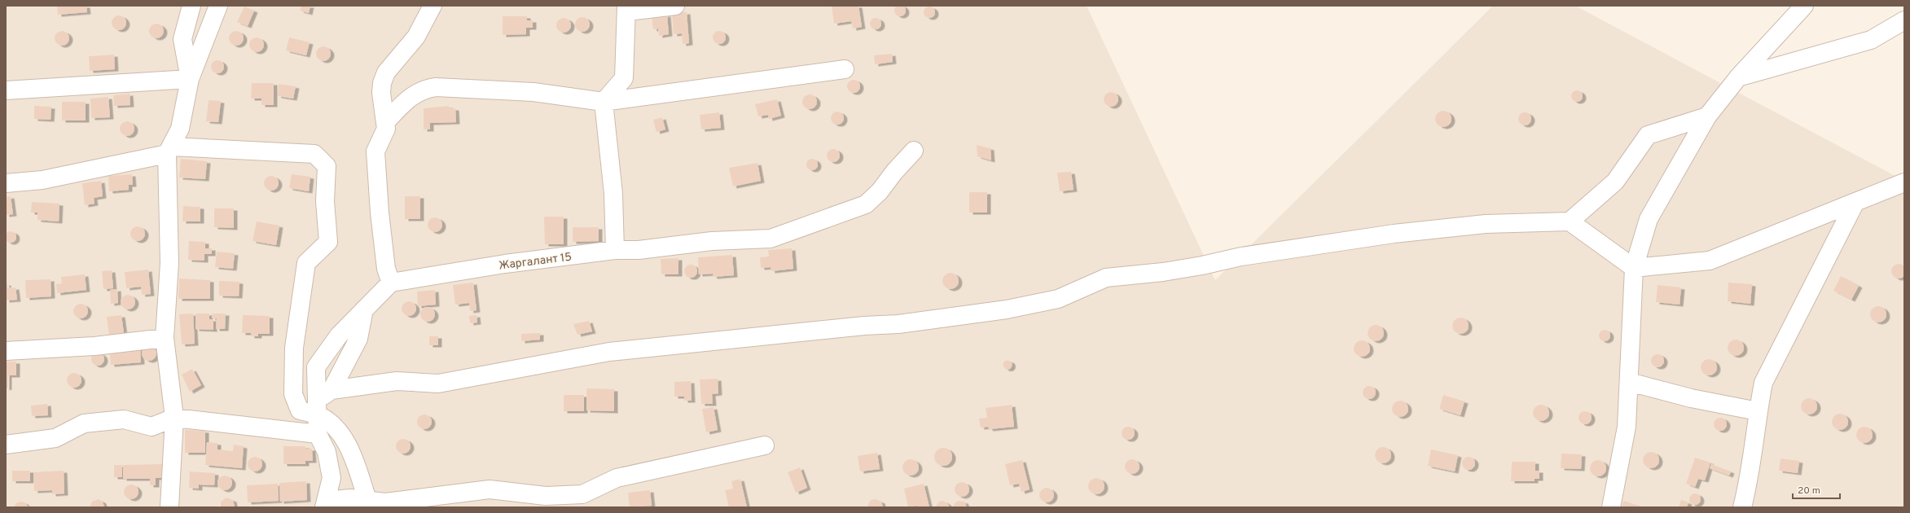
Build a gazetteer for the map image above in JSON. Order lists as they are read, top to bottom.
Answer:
{
  "streets": {
    "street": ["Жаргалант 15"]
  },
  "scale_bar": "20 m"
}
